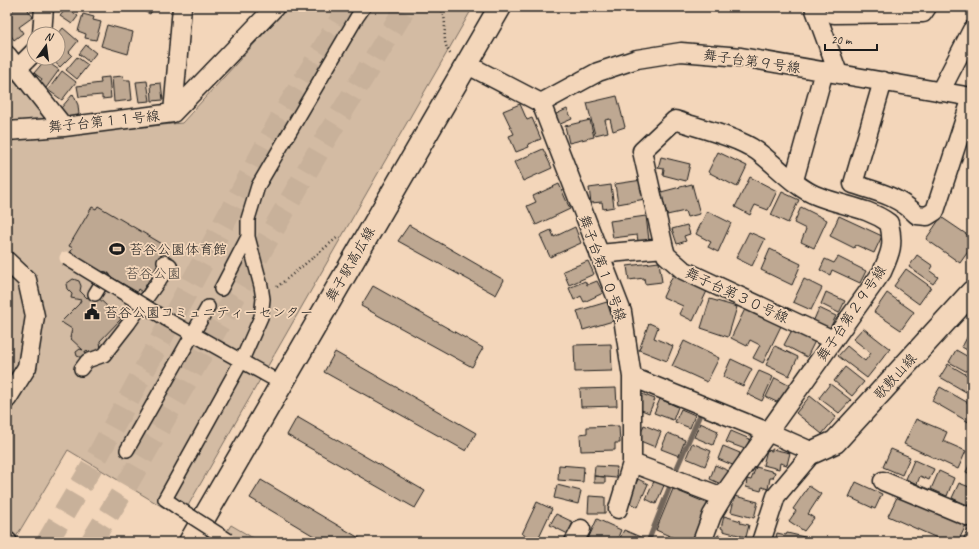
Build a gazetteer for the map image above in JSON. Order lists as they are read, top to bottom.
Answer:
{
  "streets": {
    "street": [
      "舞子台第９号線",
      "舞子台第１１号線",
      "舞子駅高広線",
      "舞子台第１０号線",
      "舞子台第３０号線",
      "舞子台第２９号線",
      "歌敷山線"
    ]
  },
  "crossings": [
    ["舞子台第９号線", "舞子台第１０号線"],
    ["舞子台第３０号線", "舞子台第２９号線"]
  ],
  "parks": ["苔谷公園"],
  "places": {
    "sports": ["苔谷公園体育館"],
    "public building": ["苔谷公園コミュニティーセンター"]
  },
  "scale_bar": "20 m",
  "north": "top"
}
